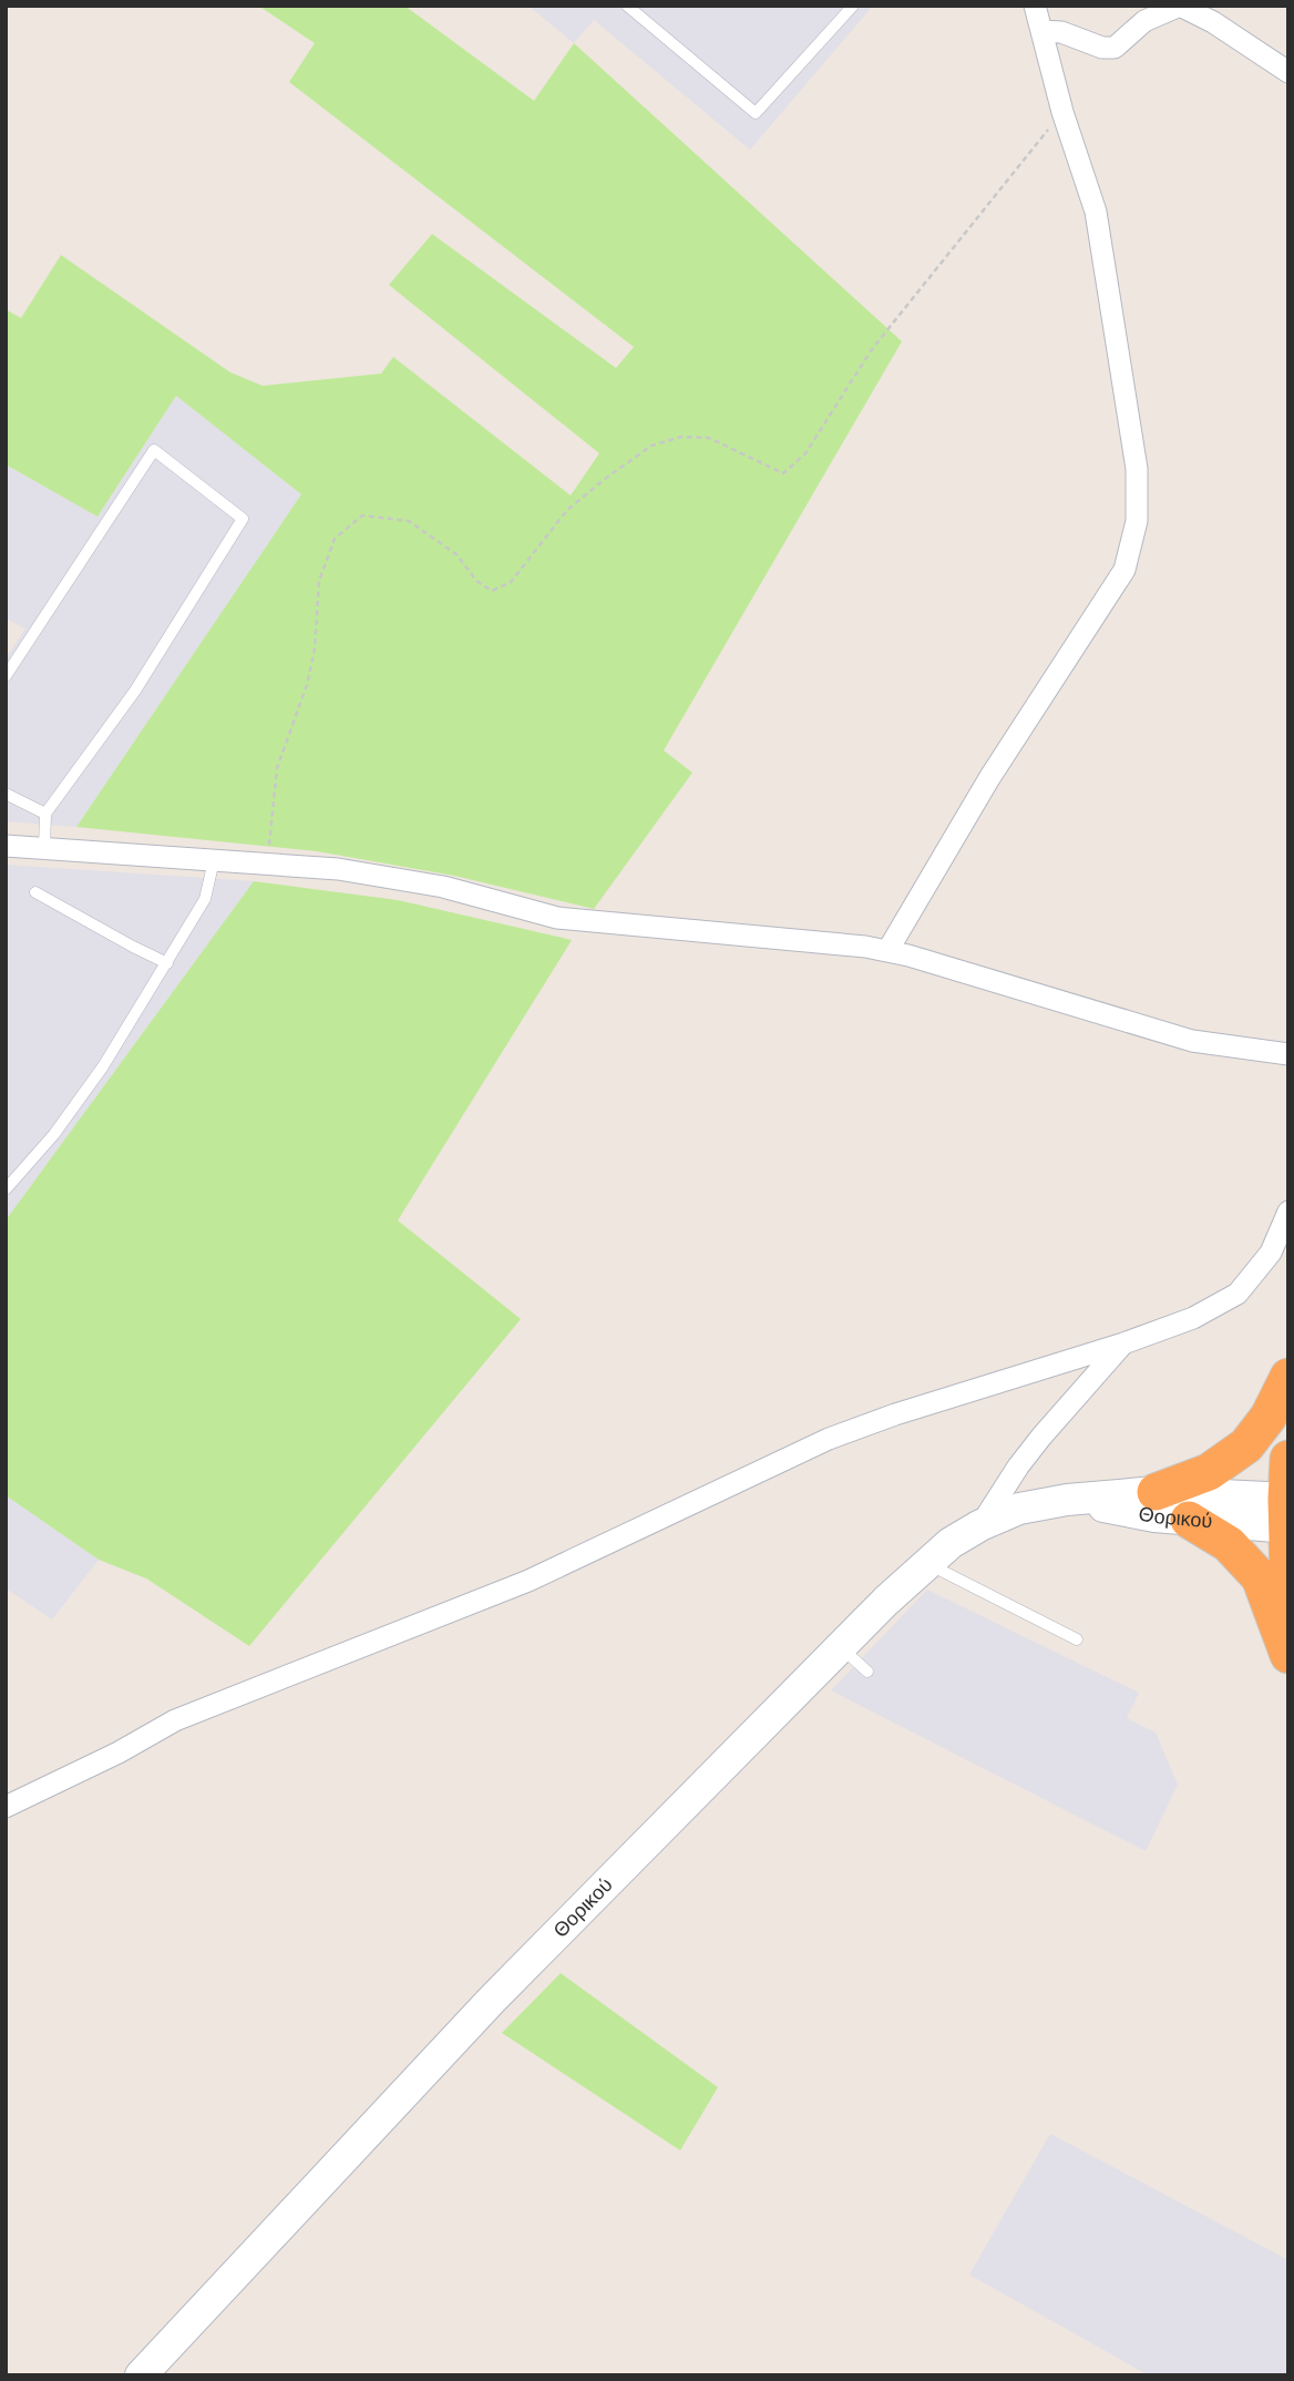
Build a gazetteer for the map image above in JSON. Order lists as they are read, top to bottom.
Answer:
{
  "streets": {
    "main road": ["Θορικού"]
  }
}
